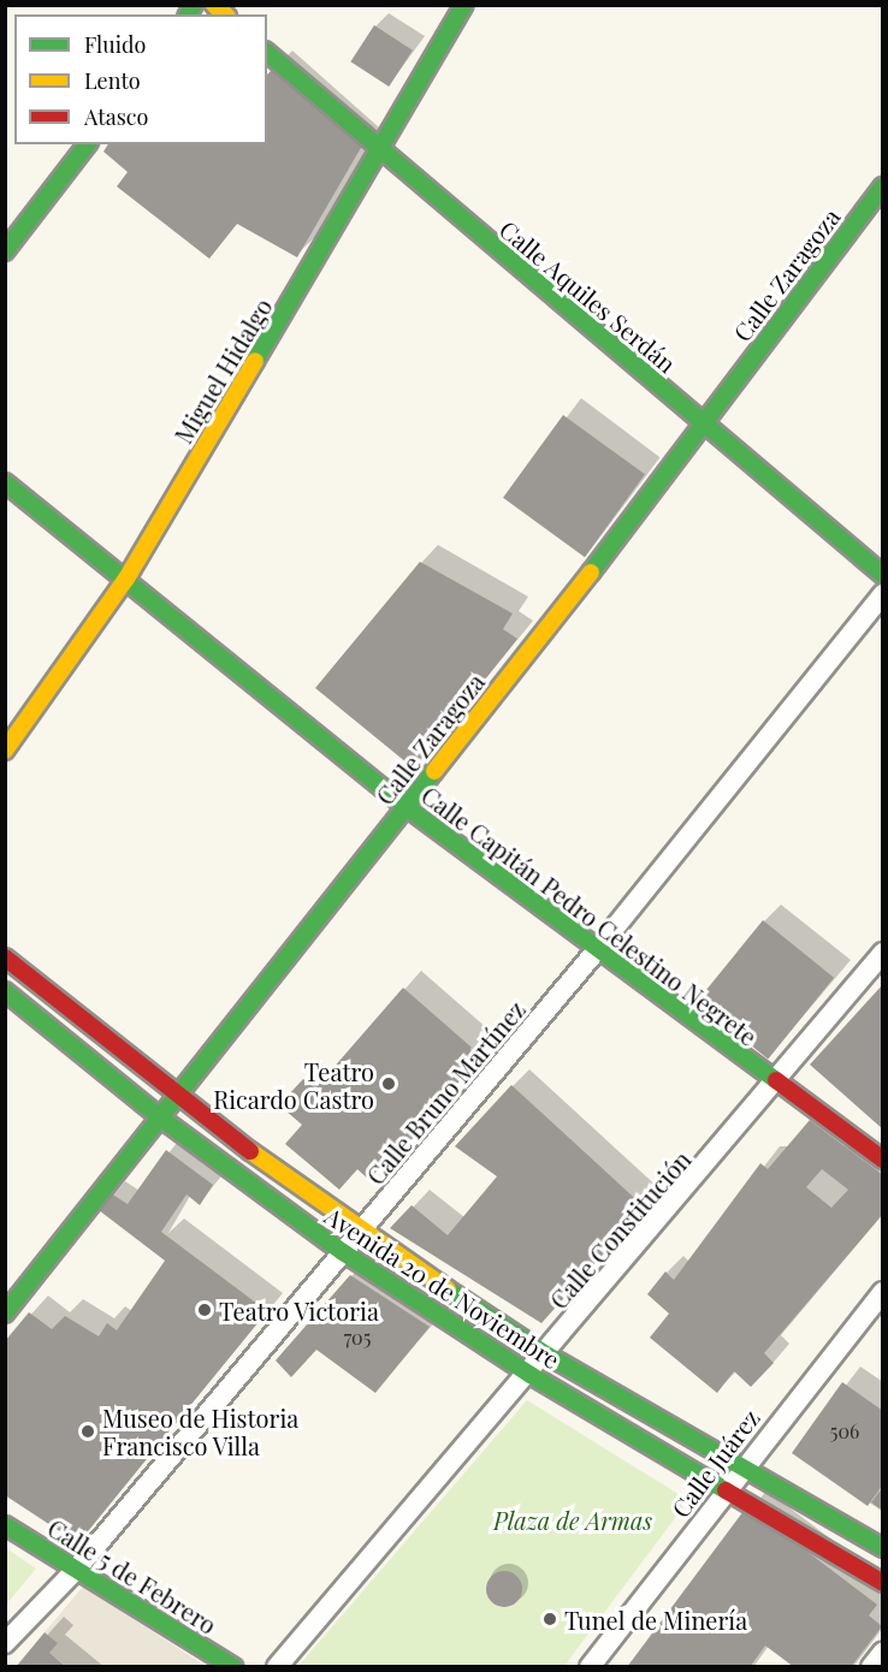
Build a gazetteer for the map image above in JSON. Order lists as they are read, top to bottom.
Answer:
{
  "streets": {
    "street": [
      "Calle Zaragoza",
      "Calle Aquiles Serdán",
      "Miguel Hidalgo",
      "Calle Capitán Pedro Celestino Negrete",
      "Calle Bruno Martínez",
      "Calle Constitución",
      "Avenida 20 de Noviembre",
      "Calle Juárez",
      "Calle 5 de Febrero"
    ]
  },
  "crossings": [
    ["Calle Zaragoza", "Calle Aquiles Serdán"],
    ["Calle Zaragoza", "Calle Capitán Pedro Celestino Negrete"],
    ["Calle Zaragoza", "Avenida 20 de Noviembre"],
    ["Calle Aquiles Serdán", "Miguel Hidalgo"],
    ["Miguel Hidalgo", "Calle Capitán Pedro Celestino Negrete"],
    ["Calle Capitán Pedro Celestino Negrete", "Calle Bruno Martínez"],
    ["Calle Capitán Pedro Celestino Negrete", "Calle Constitución"],
    ["Calle Bruno Martínez", "Avenida 20 de Noviembre"],
    ["Calle Bruno Martínez", "Calle 5 de Febrero"],
    ["Calle Constitución", "Avenida 20 de Noviembre"],
    ["Avenida 20 de Noviembre", "Calle Juárez"]
  ],
  "parks": ["Plaza de Armas"],
  "places": [
    "Teatro Ricardo Castro",
    "Teatro Victoria",
    "Museo de Historia Francisco Villa",
    "Tunel de Minería"
  ],
  "house_numbers": ["705", "506"],
  "legend": ["Fluido", "Lento", "Atasco"]
}
